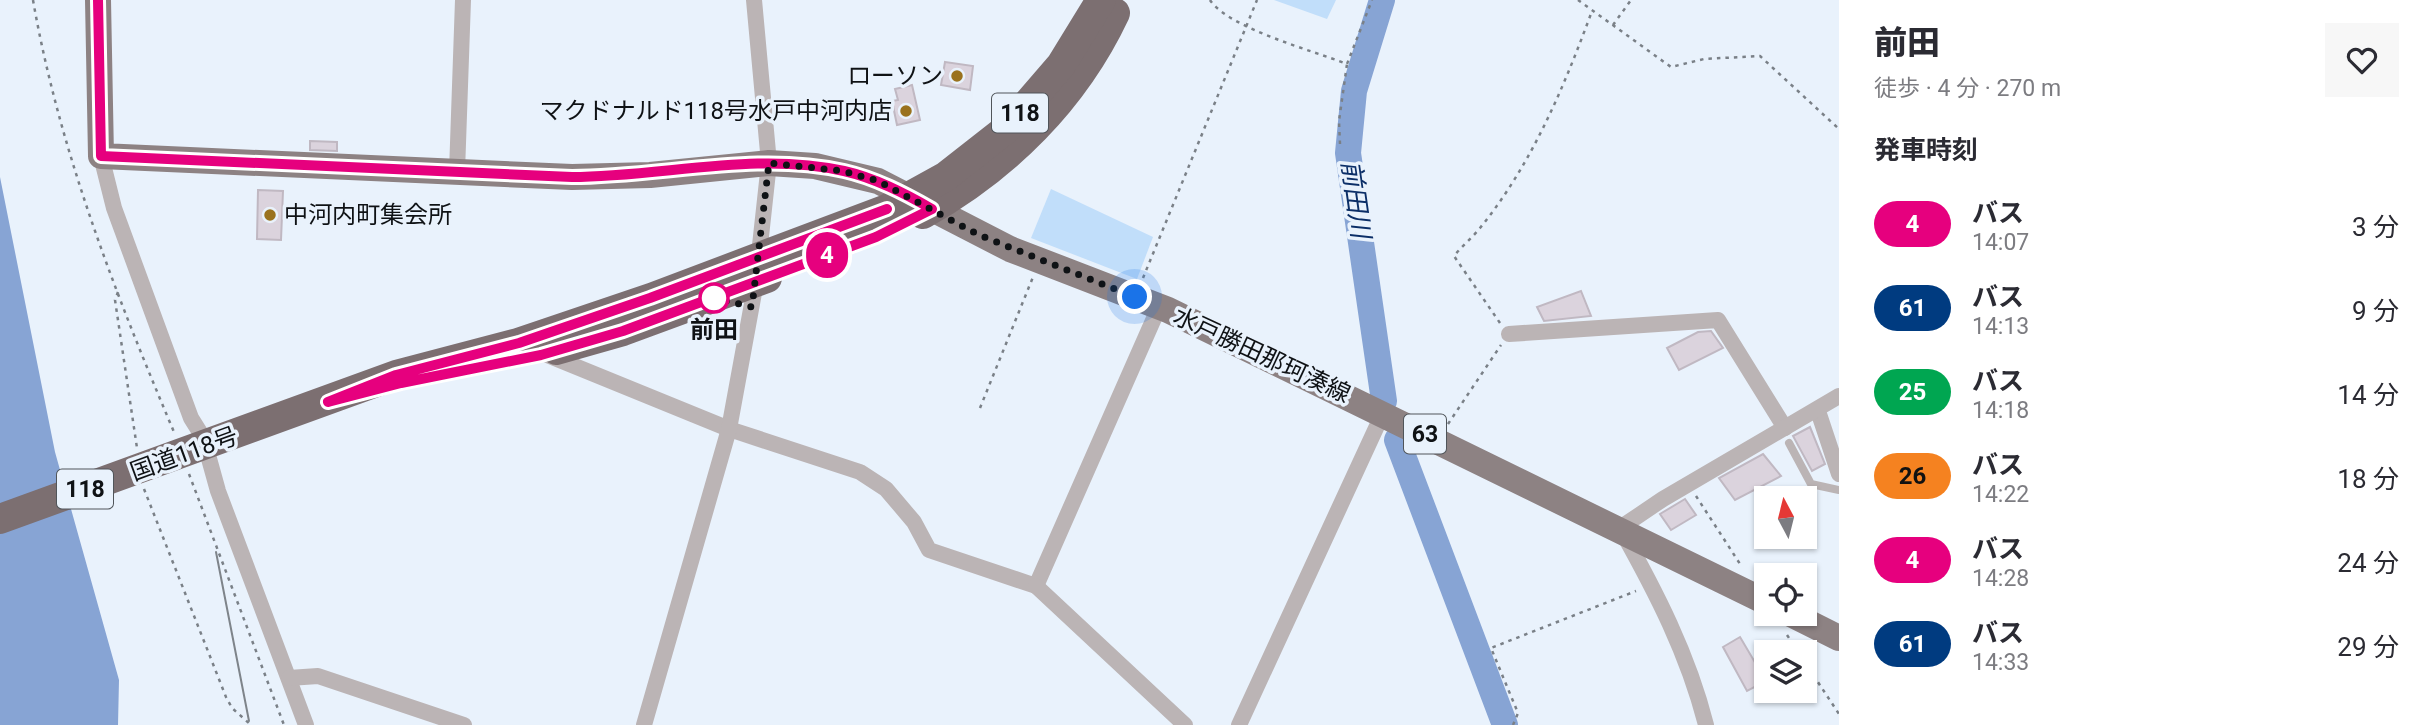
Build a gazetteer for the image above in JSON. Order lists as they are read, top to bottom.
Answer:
{
  "streets": {
    "highway": ["118", "国道118号"],
    "main road": ["水戸勝田那珂湊線", "63"]
  },
  "crossings": [
    ["水戸勝田那珂湊線", "国道118号"]
  ],
  "water": ["前田川"],
  "places": [
    "ローソン",
    "マクドナルド118号水戸中河内店",
    "中河内町集会所",
    "前田"
  ],
  "lines": ["bus line 4"],
  "north": "top",
  "page": {
    "on_map": "4",
    "heading": [
      ["前田", "徒歩 · 4 分 · 270 m"],
      "発車時刻"
    ],
    "list": [
      {
        "mark": "4",
        "name": "バス",
        "note": "14:07",
        "value": "3 分"
      },
      {
        "mark": "61",
        "name": "バス",
        "note": "14:13",
        "value": "9 分"
      },
      {
        "mark": "25",
        "name": "バス",
        "note": "14:18",
        "value": "14 分"
      },
      {
        "mark": "26",
        "name": "バス",
        "note": "14:22",
        "value": "18 分"
      },
      {
        "mark": "4",
        "name": "バス",
        "note": "14:28",
        "value": "24 分"
      },
      {
        "mark": "61",
        "name": "バス",
        "note": "14:33",
        "value": "29 分"
      }
    ]
  }
}
